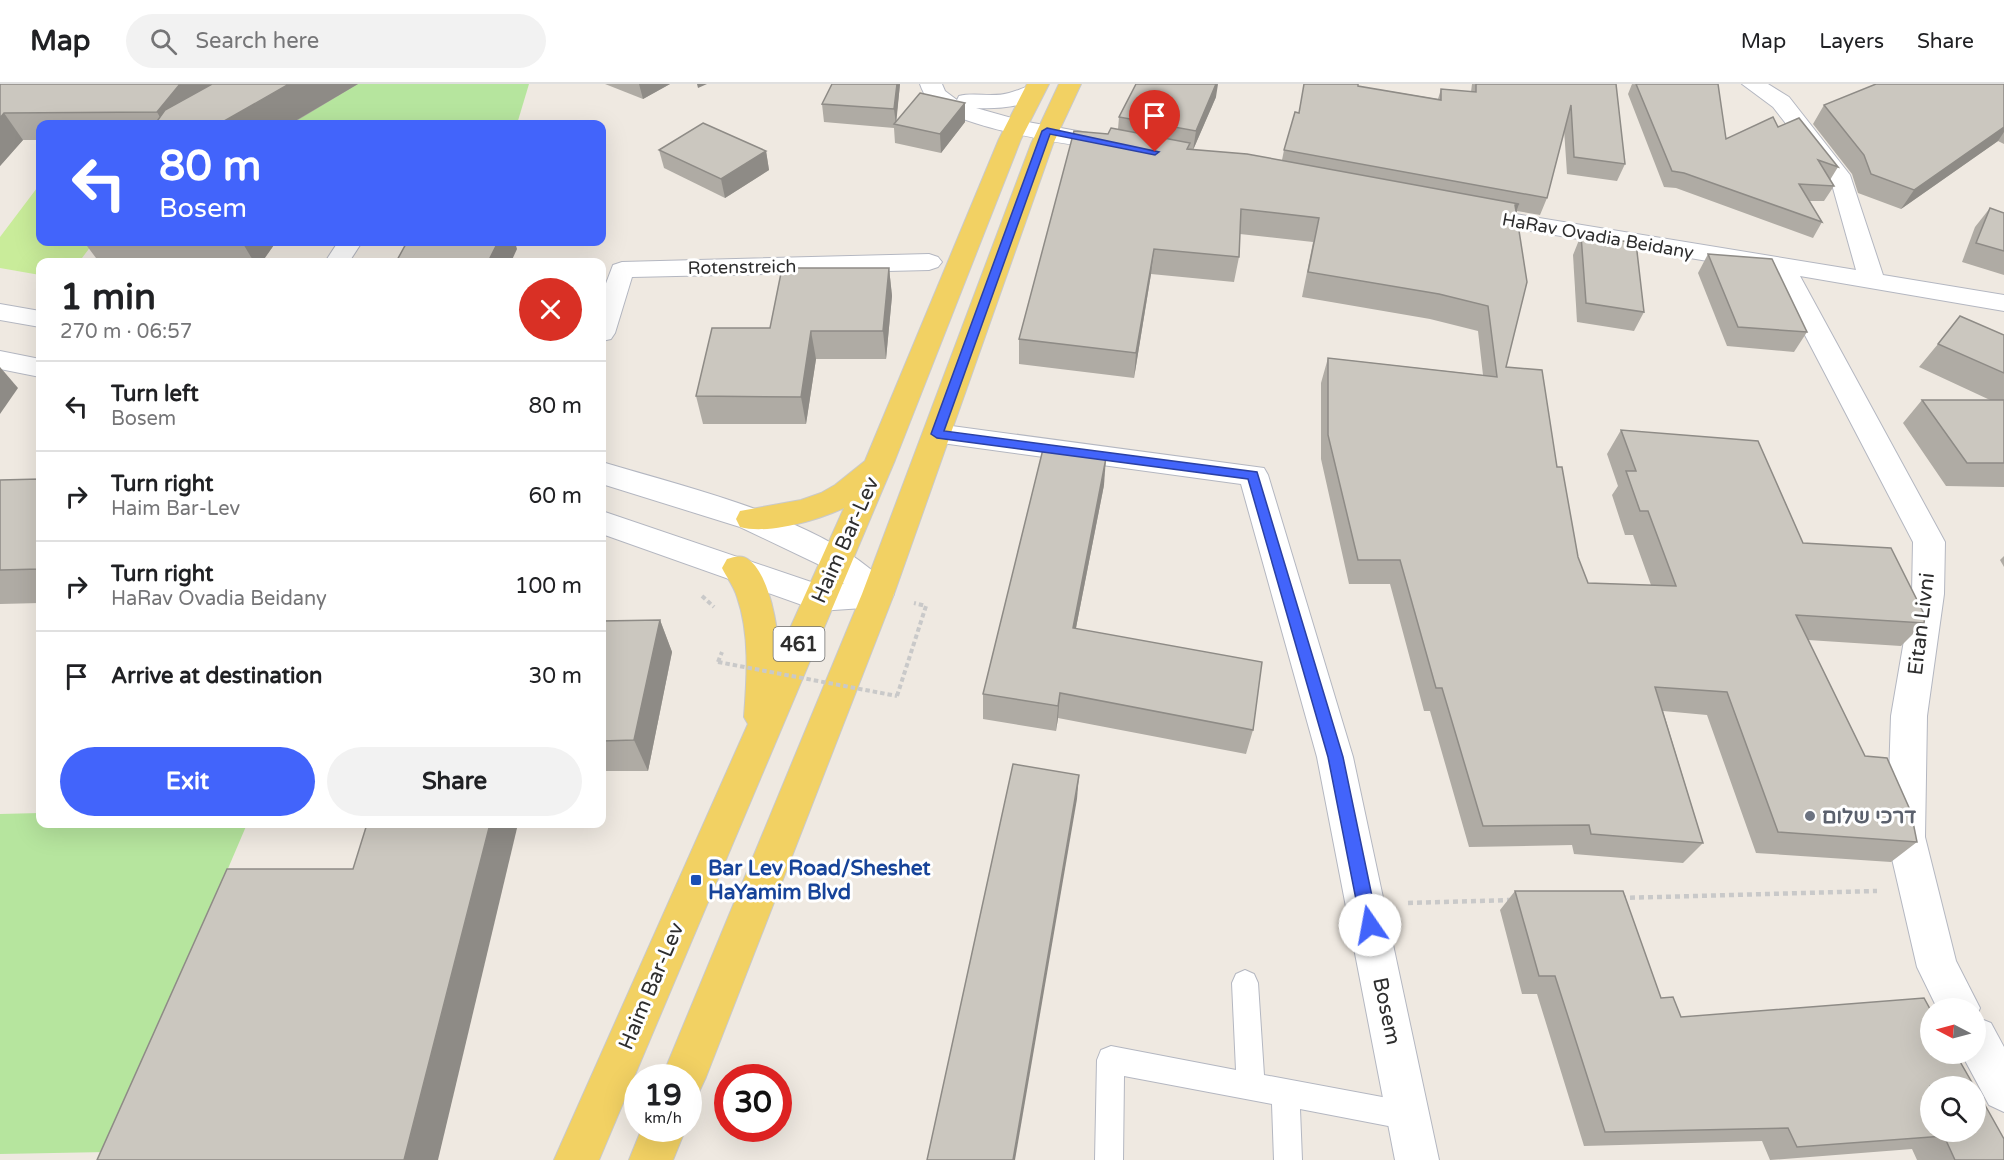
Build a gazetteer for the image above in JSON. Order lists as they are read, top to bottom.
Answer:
{
  "streets": {
    "main road": ["Haim Bar-Lev", "461"],
    "street": [
      "HaRav Ovadia Beidany",
      "Rotenstreich",
      "Eitan Livni",
      "Bosem"
    ]
  },
  "crossings": [
    ["HaRav Ovadia Beidany", "Eitan Livni"],
    ["Haim Bar-Lev", "Bosem"]
  ],
  "places": {
    "other": ["דרכי שלום"],
    "transit": ["Bar Lev Road/Sheshet HaYamim Blvd"]
  },
  "north": "left",
  "page": {
    "header": "Map",
    "search": "Search here",
    "nav": ["Map", "Layers", "Share"],
    "turn": ["80 m", "Bosem"],
    "heading": ["1 min", "270 m · 06:57"],
    "list": [
      {
        "name": "Turn left",
        "note": "Bosem",
        "value": "80 m"
      },
      {
        "name": "Turn right",
        "note": "Haim Bar-Lev",
        "value": "60 m"
      },
      {
        "name": "Turn right",
        "note": "HaRav Ovadia Beidany",
        "value": "100 m"
      },
      {
        "name": "Arrive at destination",
        "value": "30 m"
      }
    ],
    "buttons": ["Exit", "Share"],
    "speed": "19 km/h",
    "limit": "30"
  }
}
